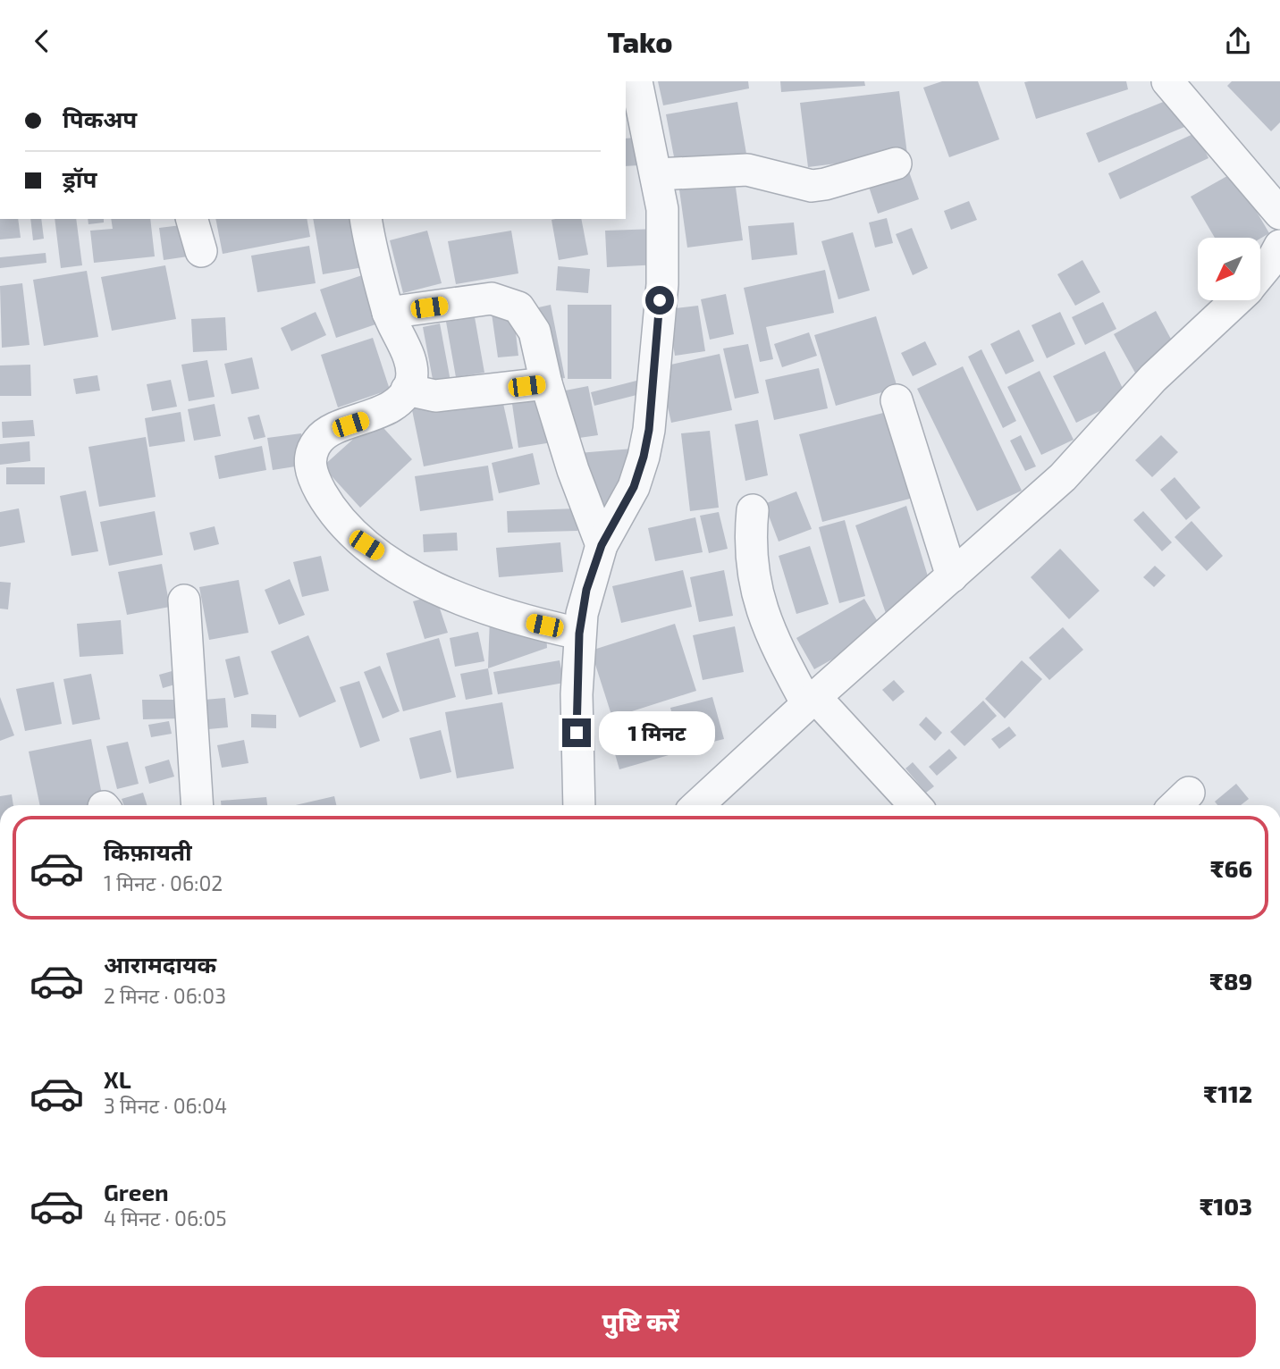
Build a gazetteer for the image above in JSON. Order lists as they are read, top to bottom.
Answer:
{
  "north": "bottom left",
  "page": {
    "header": "Tako",
    "banner": ["पिकअप", "ड्रॉप"],
    "bubble": "1 मिनट",
    "list": [
      {
        "name": "किफ़ायती",
        "note": "1 मिनट · 06:02",
        "value": "₹66"
      },
      {
        "name": "आरामदायक",
        "note": "2 मिनट · 06:03",
        "value": "₹89"
      },
      {
        "name": "XL",
        "note": "3 मिनट · 06:04",
        "value": "₹112"
      },
      {
        "name": "Green",
        "note": "4 मिनट · 06:05",
        "value": "₹103"
      }
    ],
    "buttons": "पुष्टि करें"
  }
}
